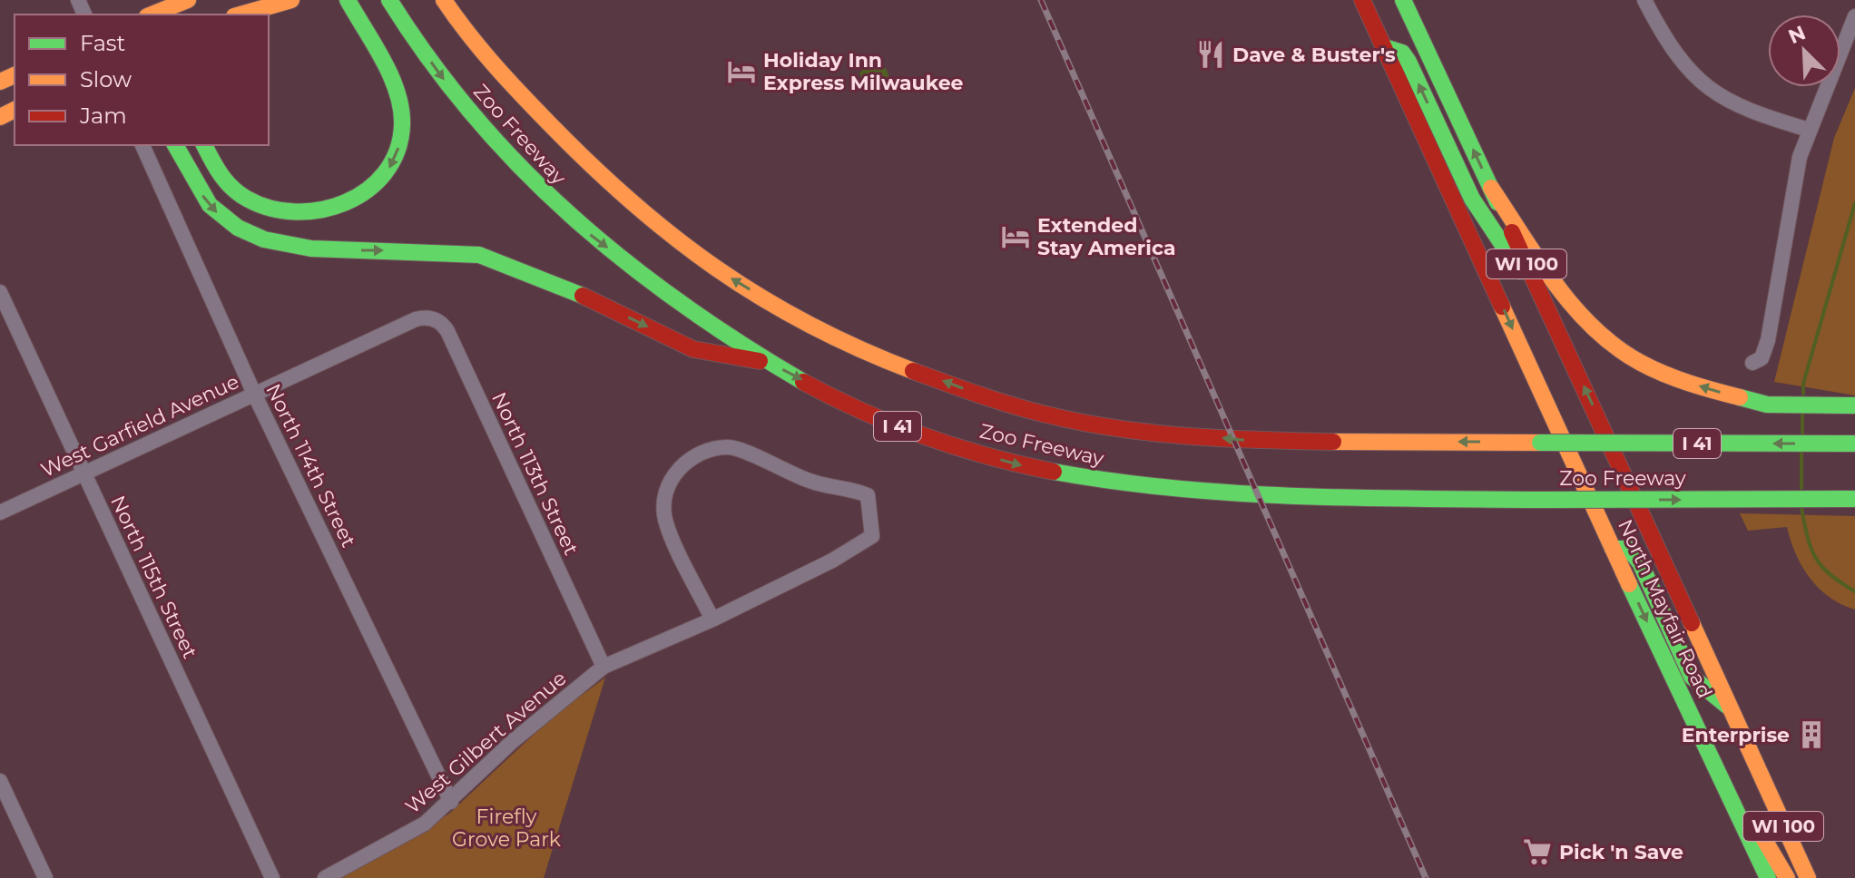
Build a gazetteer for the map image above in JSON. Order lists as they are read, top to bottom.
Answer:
{
  "streets": {
    "main road": [
      "Zoo Freeway",
      "WI 100",
      "I 41",
      "North Mayfair Road"
    ],
    "street": [
      "West Garfield Avenue",
      "North 114th Street",
      "North 113th Street",
      "North 115th Street",
      "West Gilbert Avenue"
    ]
  },
  "crossings": [
    ["West Garfield Avenue", "North 114th Street"],
    ["West Garfield Avenue", "North 113th Street"],
    ["West Garfield Avenue", "North 115th Street"],
    ["North 114th Street", "West Gilbert Avenue"],
    ["North 113th Street", "West Gilbert Avenue"]
  ],
  "parks": ["Firefly Grove Park"],
  "places": {
    "restaurant": ["Dave & Buster's"],
    "hotel": ["Holiday Inn Express Milwaukee", "Extended Stay America"],
    "building": ["Enterprise"],
    "supermarket": ["Pick 'n Save"]
  },
  "legend": ["Fast", "Slow", "Jam"],
  "north": "top left"
}
